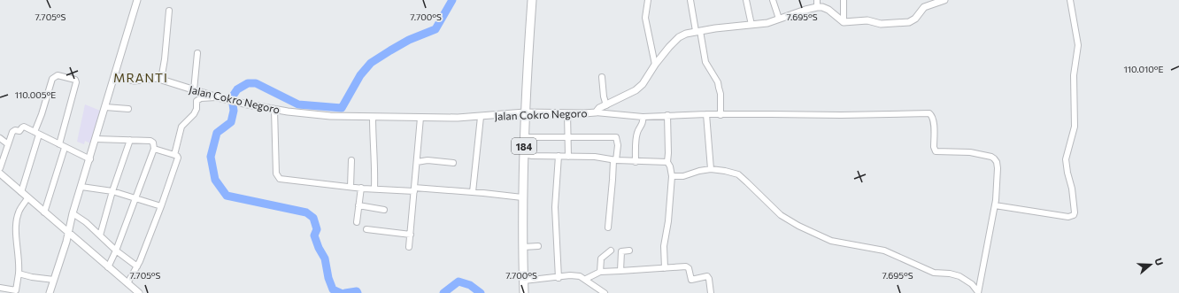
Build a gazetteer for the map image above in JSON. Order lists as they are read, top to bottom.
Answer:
{
  "streets": {
    "main road": ["184"],
    "street": ["Jalan Cokro Negoro"]
  },
  "crossings": [
    ["Jalan Cokro Negoro", "184"]
  ],
  "districts": ["MRANTI"],
  "north": "right",
  "coordinates": [
    "7.705°S",
    "7.700°S",
    "7.695°S",
    "110.010°E",
    "110.005°E"
  ]
}
